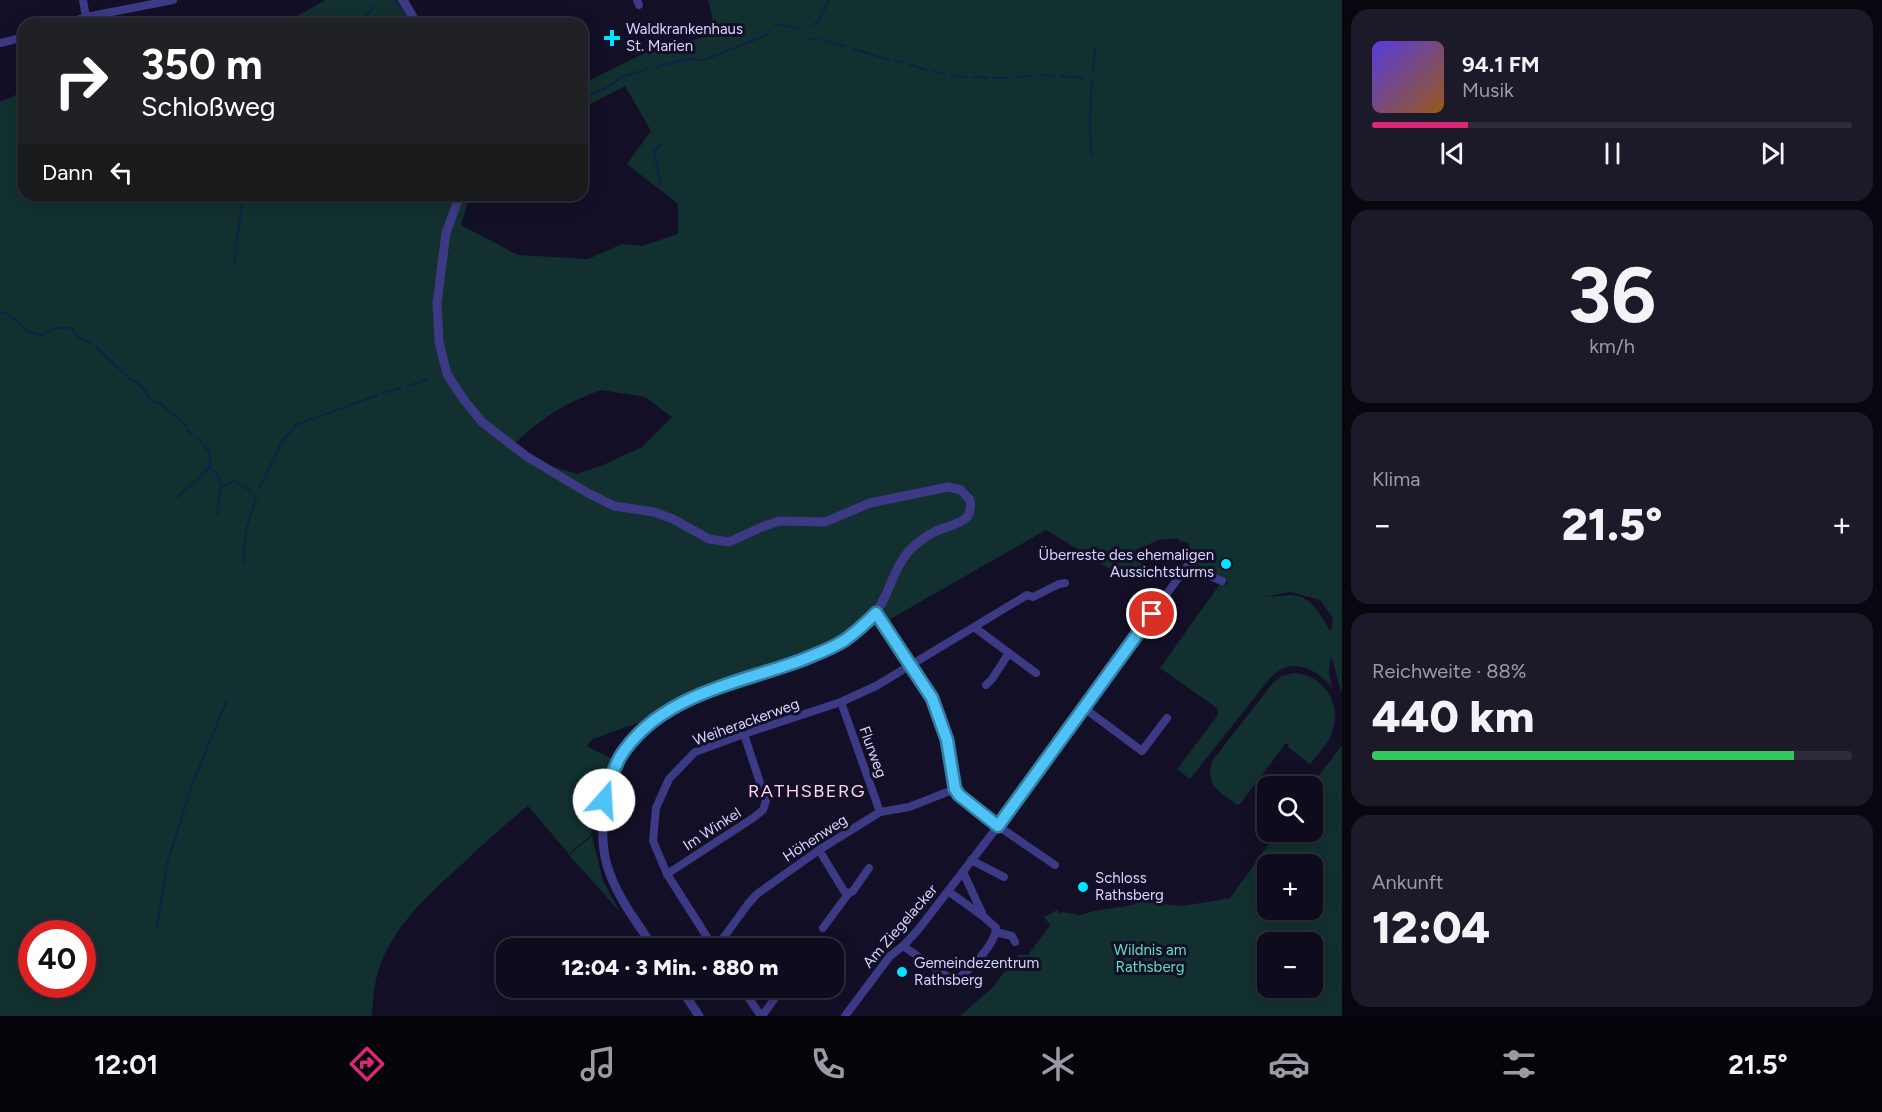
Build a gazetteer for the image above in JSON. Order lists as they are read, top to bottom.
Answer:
{
  "streets": {
    "street": [
      "Weiherackerweg",
      "Flurweg",
      "Im Winkel",
      "Höhenweg",
      "Am Ziegelacker"
    ]
  },
  "crossings": [
    ["Weiherackerweg", "Flurweg"],
    ["Weiherackerweg", "Im Winkel"],
    ["Flurweg", "Höhenweg"]
  ],
  "districts": ["RATHSBERG"],
  "parks": ["Wildnis am Rathsberg"],
  "places": {
    "health": ["Waldkrankenhaus St. Marien"],
    "other": ["Überreste des ehemaligen Aussichtsturms", "Schloss Rathsberg", "Gemeindezentrum Rathsberg"]
  },
  "page": {
    "turn": ["350 m", "Schloßweg"],
    "song": ["94.1 FM", "Musik"],
    "then": "Dann",
    "tile": [
      ["36", "km/h"],
      "Klima",
      ["Reichweite · 88%", "440 km"],
      ["Ankunft", "12:04"]
    ],
    "heat": ["−", "21.5°", "+"],
    "map_buttons": ["+", "−"],
    "limit": "40",
    "trip": "12:04 · 3 Min. · 880 m",
    "tabs": ["12:01", "21.5°"]
  }
}
